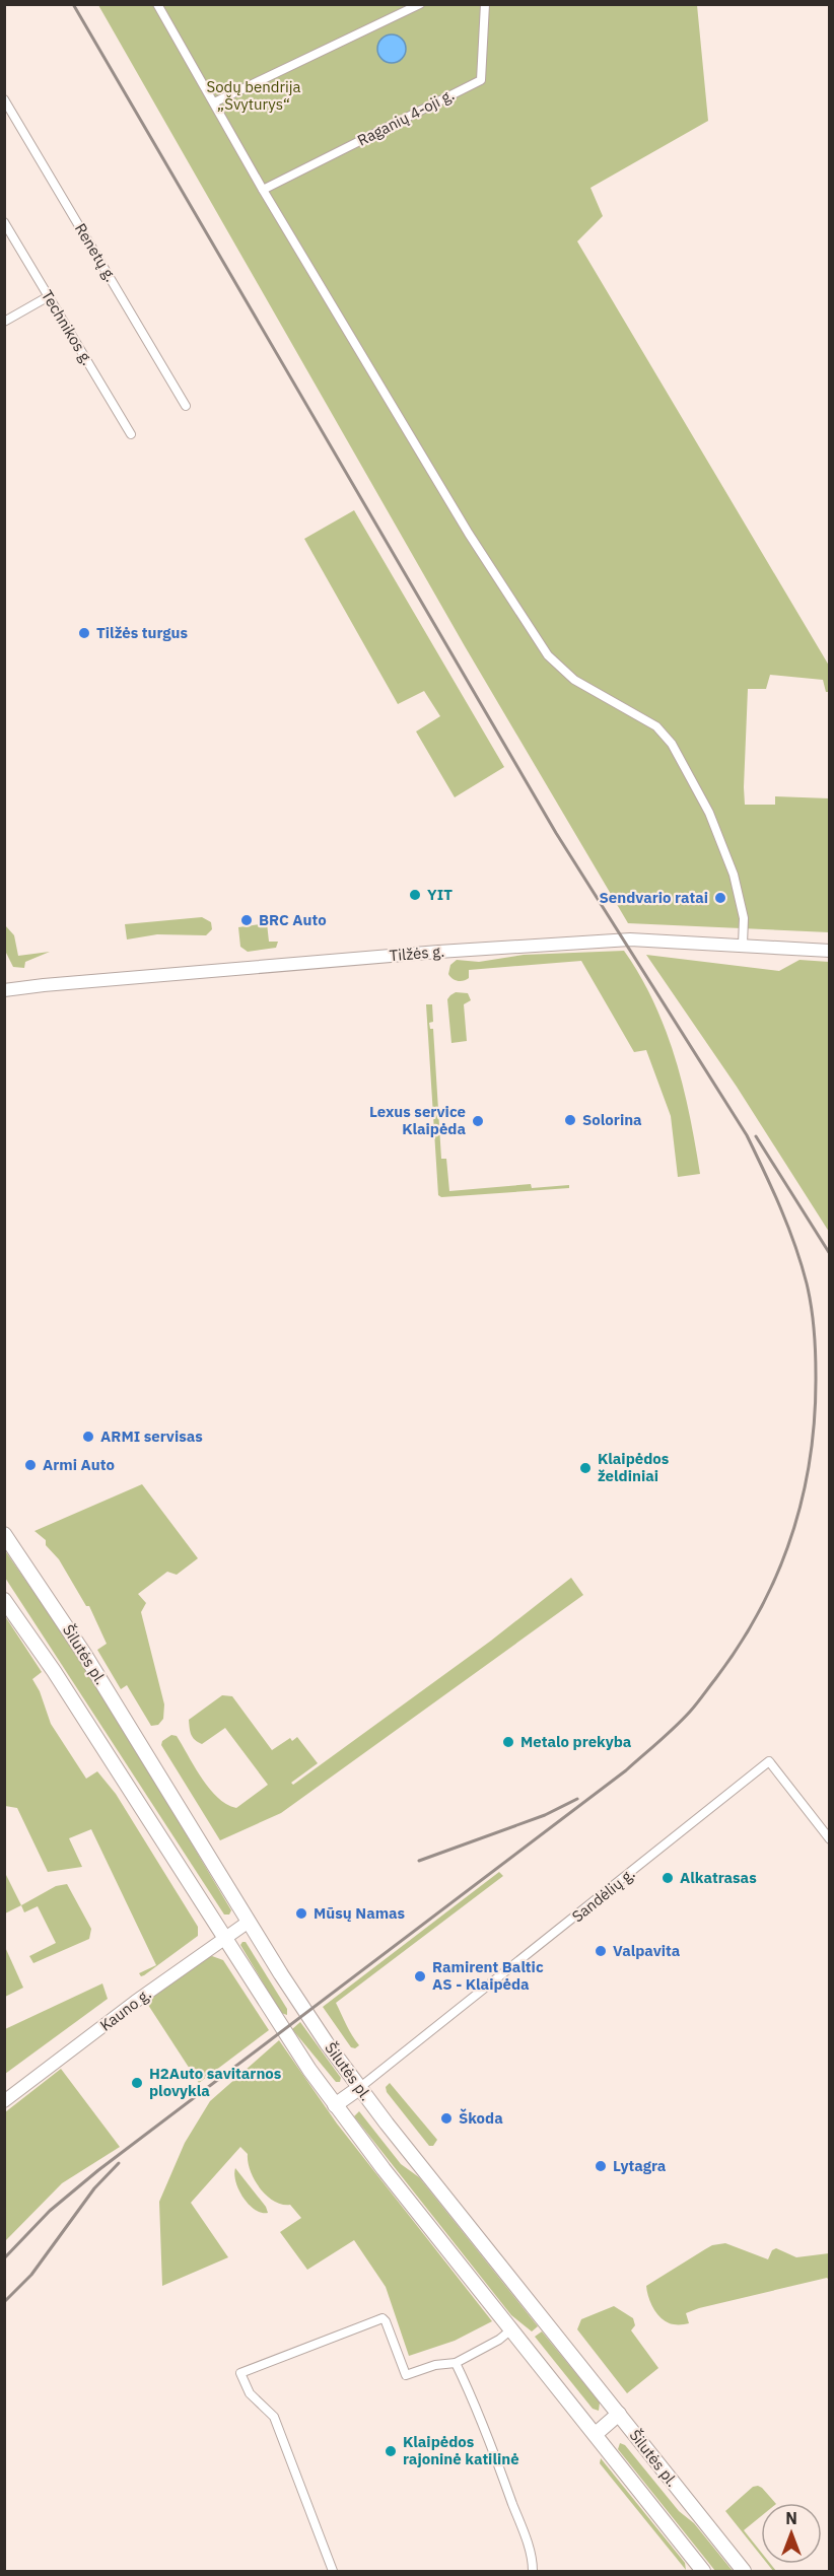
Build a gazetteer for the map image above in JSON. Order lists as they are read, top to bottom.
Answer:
{
  "streets": {
    "main road": ["Tilžės g.", "Šilutės pl.", "Kauno g."],
    "street": [
      "Raganių 4-oji g.",
      "Renetų g.",
      "Technikos g.",
      "Sandėlių g."
    ]
  },
  "crossings": [
    ["Šilutės pl.", "Sandėlių g."],
    ["Šilutės pl.", "Kauno g."]
  ],
  "parks": ["Sodų bendrija „Švyturys“"],
  "places": [
    "Tilžės turgus",
    "YIT",
    "Sendvario ratai",
    "BRC Auto",
    "Solorina",
    "Lexus service Klaipėda",
    "ARMI servisas",
    "Armi Auto",
    "Klaipėdos želdiniai",
    "Metalo prekyba",
    "Alkatrasas",
    "Mūsų Namas",
    "Valpavita",
    "Ramirent Baltic AS - Klaipėda",
    "H2Auto savitarnos plovykla",
    "Škoda",
    "Lytagra",
    "Klaipėdos rajoninė katilinė"
  ],
  "north": "top"
}
